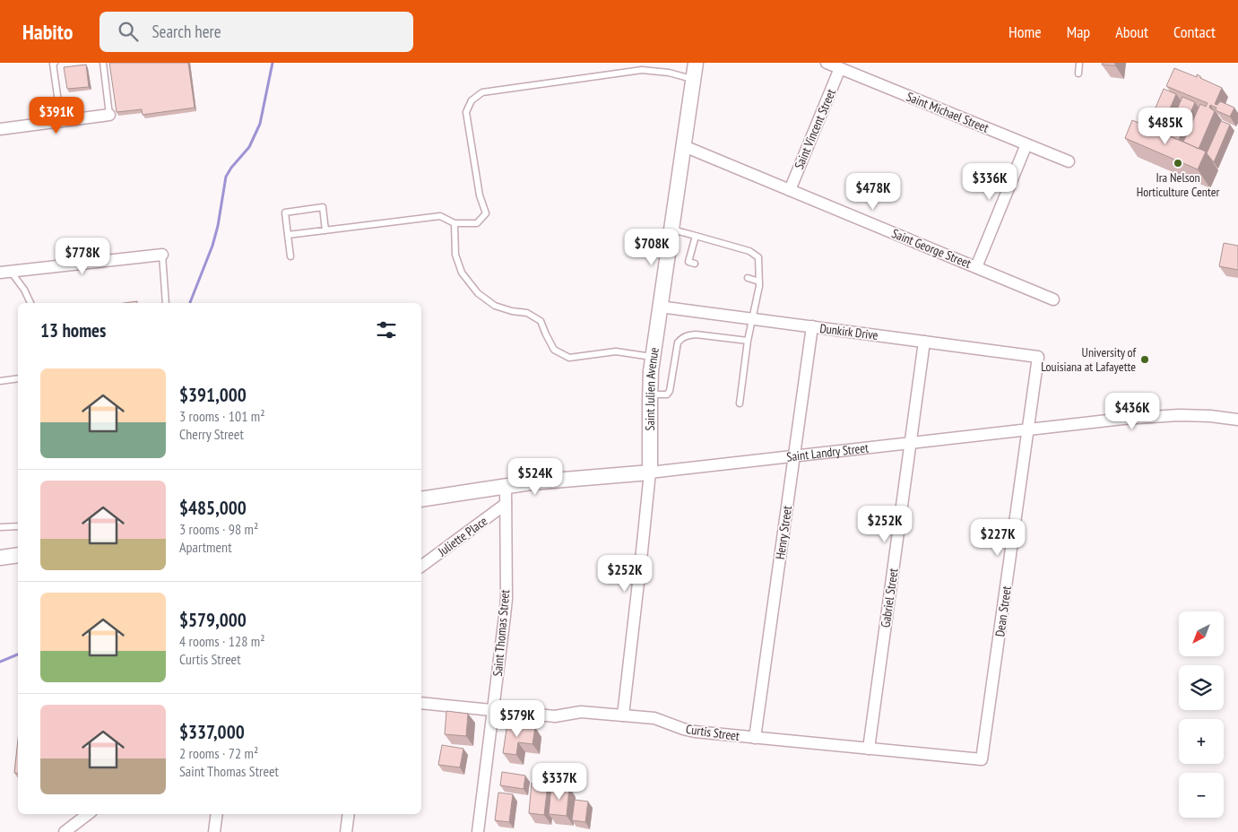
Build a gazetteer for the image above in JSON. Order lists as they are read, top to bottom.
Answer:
{
  "streets": {
    "street": [
      "Saint Michael Street",
      "Saint Vincent Street",
      "Saint George Street",
      "Dunkirk Drive",
      "Saint Julien Avenue",
      "Saint Landry Street",
      "Henry Street",
      "Juliette Place",
      "Gabriel Street",
      "Dean Street",
      "Saint Thomas Street",
      "Curtis Street"
    ]
  },
  "crossings": [
    ["Saint Michael Street", "Saint Vincent Street"],
    ["Saint Vincent Street", "Saint George Street"],
    ["Saint George Street", "Saint Julien Avenue"],
    ["Dunkirk Drive", "Saint Julien Avenue"],
    ["Dunkirk Drive", "Henry Street"],
    ["Dunkirk Drive", "Gabriel Street"],
    ["Dunkirk Drive", "Dean Street"],
    ["Saint Julien Avenue", "Saint Landry Street"],
    ["Saint Julien Avenue", "Curtis Street"],
    ["Saint Landry Street", "Henry Street"],
    ["Saint Landry Street", "Gabriel Street"],
    ["Saint Landry Street", "Dean Street"],
    ["Saint Landry Street", "Saint Thomas Street"],
    ["Henry Street", "Curtis Street"],
    ["Juliette Place", "Saint Thomas Street"],
    ["Gabriel Street", "Curtis Street"],
    ["Dean Street", "Curtis Street"],
    ["Saint Thomas Street", "Curtis Street"]
  ],
  "places": ["Ira Nelson Horticulture Center", "University of Louisiana at Lafayette"],
  "north": "bottom left",
  "page": {
    "header": "Habito",
    "search": "Search here",
    "nav": [
      "Home",
      "Map",
      "About",
      "Contact"
    ],
    "price": [
      "$391K",
      "$485K",
      "$336K",
      "$478K",
      "$708K",
      "$778K",
      "$436K",
      "$524K",
      "$252K",
      "$227K",
      "$252K",
      "$579K",
      "$337K"
    ],
    "heading": "13 homes",
    "list": [
      {
        "name": "$391,000",
        "note": "3 rooms · 101 m² · Cherry Street"
      },
      {
        "name": "$485,000",
        "note": "3 rooms · 98 m² · Apartment"
      },
      {
        "name": "$579,000",
        "note": "4 rooms · 128 m² · Curtis Street"
      },
      {
        "name": "$337,000",
        "note": "2 rooms · 72 m² · Saint Thomas Street"
      }
    ],
    "map_buttons": ["+", "−"]
  }
}
